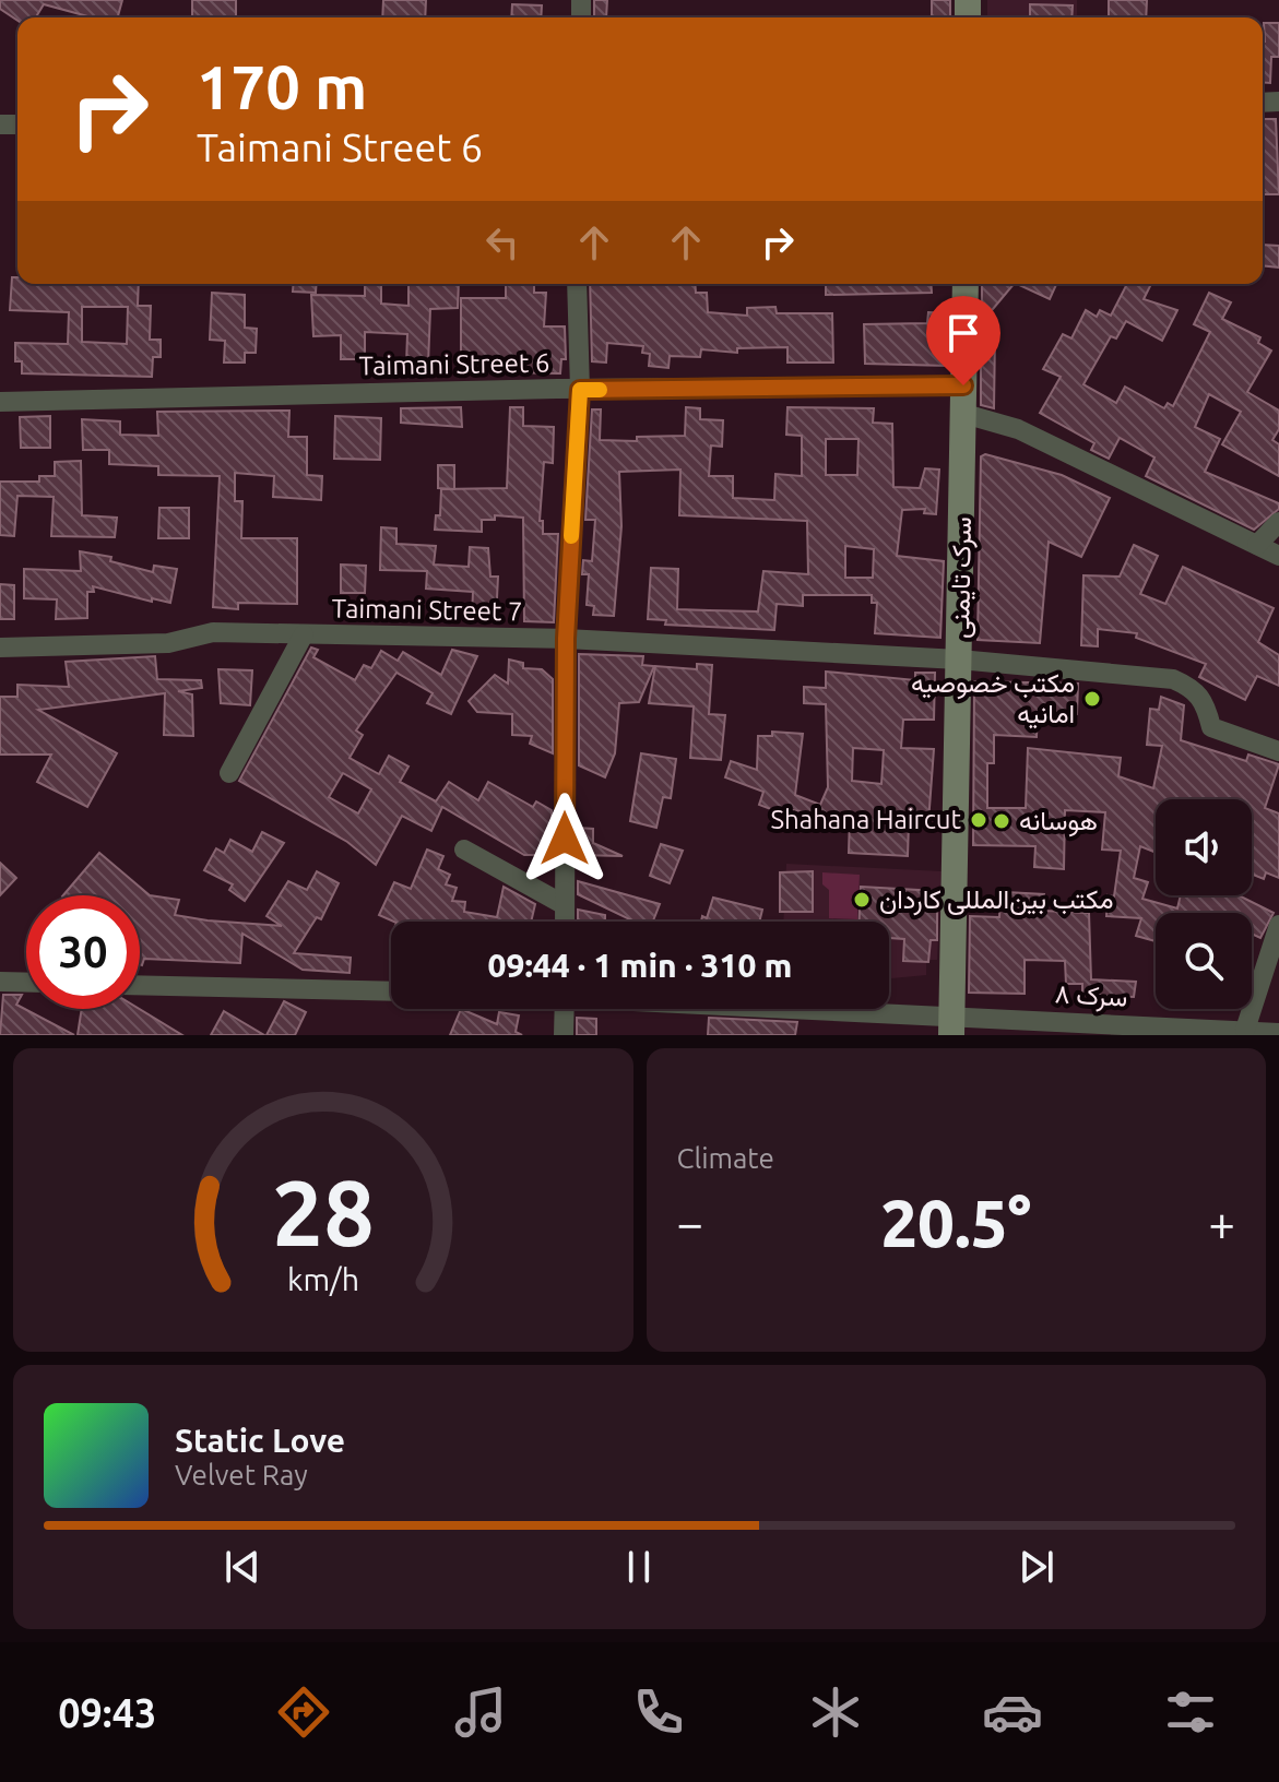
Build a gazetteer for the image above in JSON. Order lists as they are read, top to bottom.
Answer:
{
  "streets": {
    "main road": ["سرک تایمنی"],
    "street": ["Taimani Street 6", "Taimani Street 7", "سرک ۸"]
  },
  "crossings": [
    ["Taimani Street 6", "سرک تایمنی"],
    ["سرک تایمنی", "Taimani Street 7"],
    ["سرک تایمنی", "سرک ۸"]
  ],
  "places": [
    "مکتب خصوصیه امانیه",
    "Shahana Haircut",
    "هوسانه",
    "مکتب بین‌المللی کاردان"
  ],
  "page": {
    "turn": ["170 m", "Taimani Street 6"],
    "limit": "30",
    "trip": "09:44 · 1 min · 310 m",
    "tile": "Climate",
    "heat": ["−", "20.5°", "+"],
    "song": ["Static Love", "Velvet Ray"],
    "tabs": "09:43",
    "gauge": ["28", "km/h"]
  }
}
